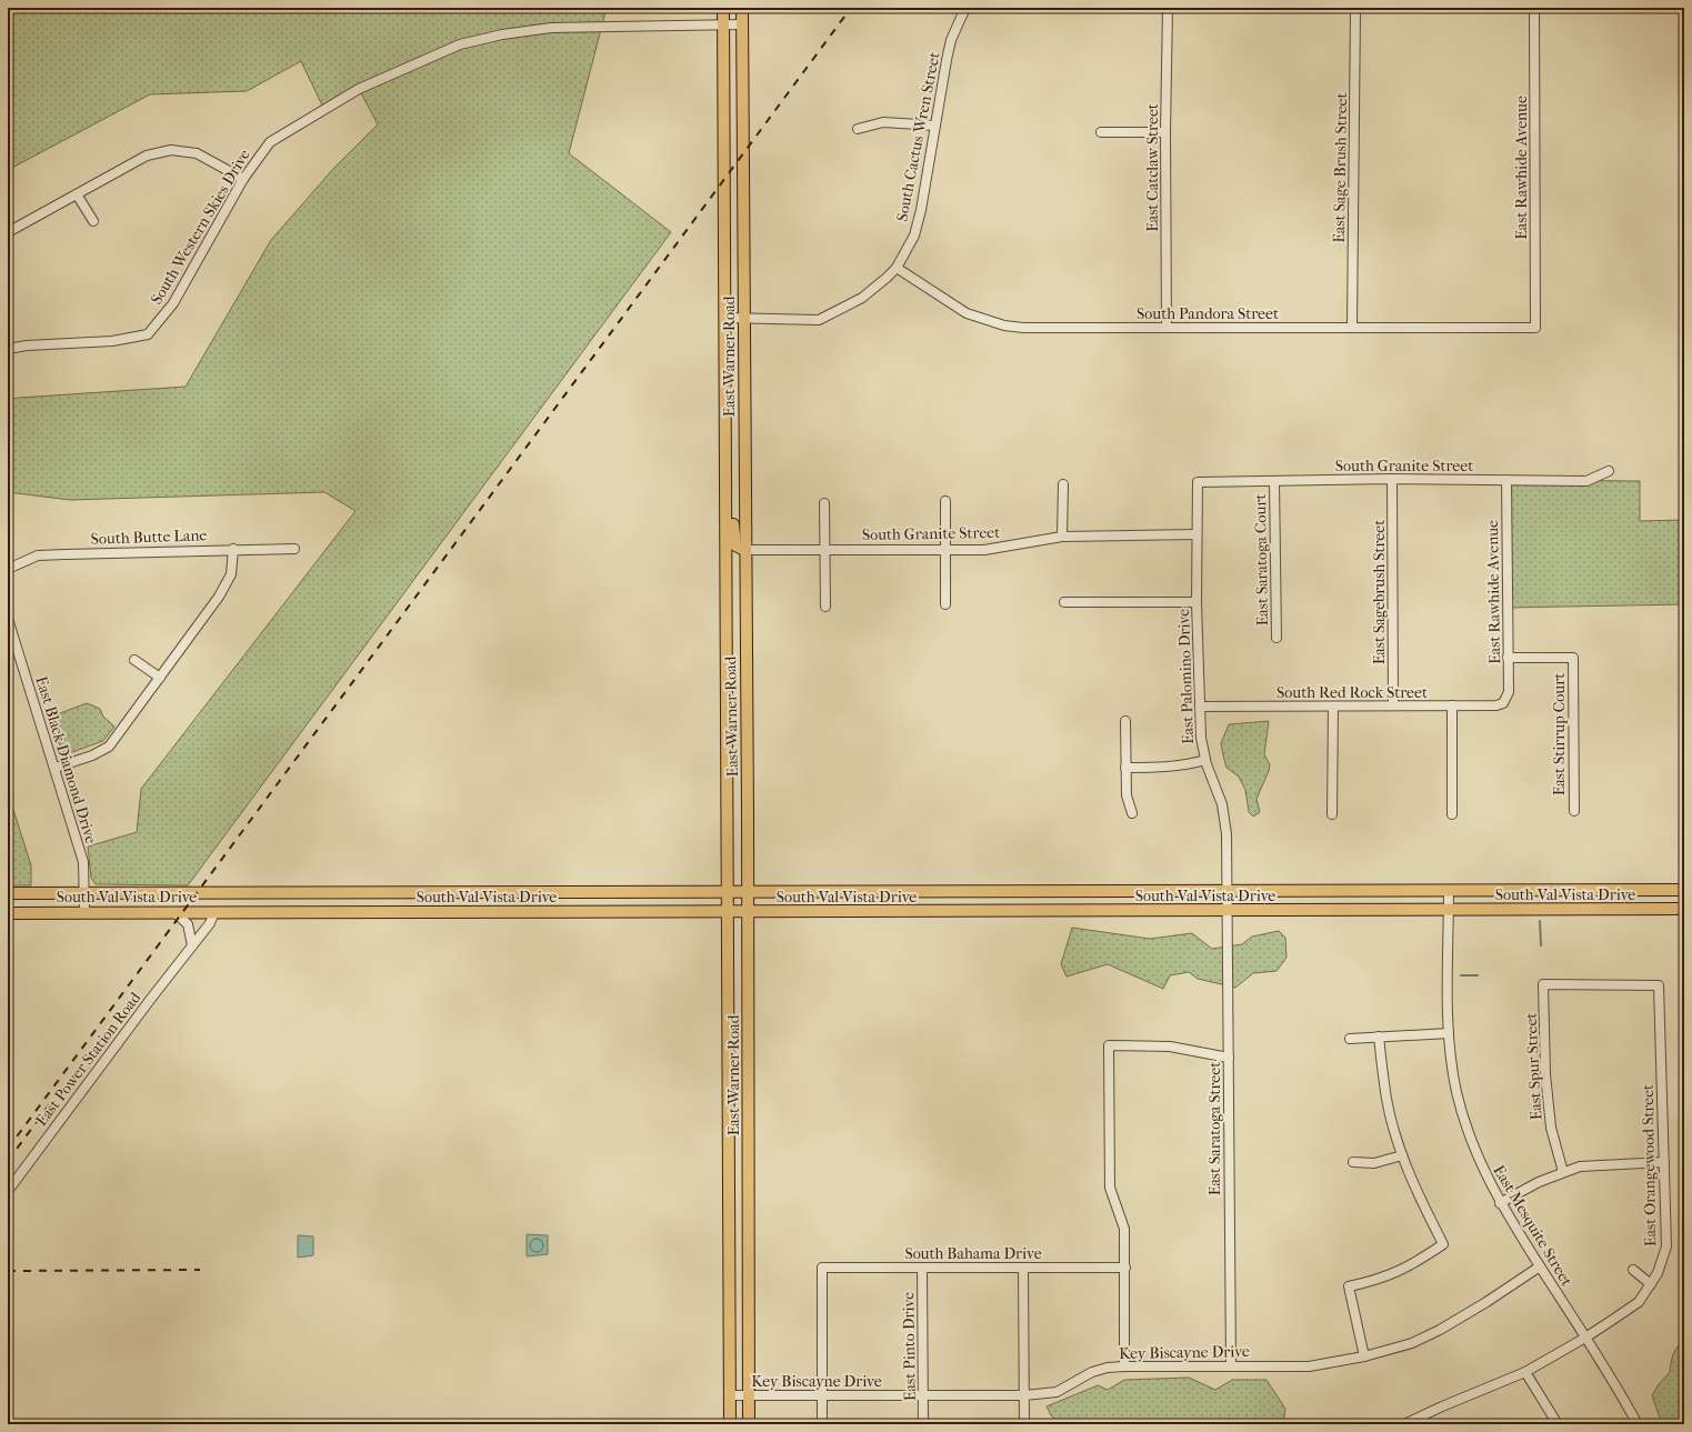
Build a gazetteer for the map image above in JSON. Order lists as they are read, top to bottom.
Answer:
{
  "streets": {
    "main road": ["East Warner Road", "South Val Vista Drive"],
    "street": [
      "South Cactus Wren Street",
      "East Catclaw Street",
      "East Sage Brush Street",
      "East Rawhide Avenue",
      "South Western Skies Drive",
      "South Pandora Street",
      "South Granite Street",
      "South Butte Lane",
      "East Saratoga Court",
      "East Sagebrush Street",
      "East Palomino Drive",
      "South Red Rock Street",
      "East Stirrup Court",
      "East Black Diamond Drive",
      "East Power Station Road",
      "East Spur Street",
      "East Saratoga Street",
      "East Orangewood Street",
      "East Mesquite Street",
      "South Bahama Drive",
      "East Pinto Drive",
      "Key Biscayne Drive"
    ]
  },
  "crossings": [
    ["South Cactus Wren Street", "South Pandora Street"],
    ["South Cactus Wren Street", "East Warner Road"],
    ["East Catclaw Street", "South Pandora Street"],
    ["East Sage Brush Street", "South Pandora Street"],
    ["East Rawhide Avenue", "South Pandora Street"],
    ["East Rawhide Avenue", "South Granite Street"],
    ["East Rawhide Avenue", "South Red Rock Street"],
    ["East Rawhide Avenue", "East Stirrup Court"],
    ["South Western Skies Drive", "East Warner Road"],
    ["East Warner Road", "South Granite Street"],
    ["East Warner Road", "South Val Vista Drive"],
    ["East Warner Road", "Key Biscayne Drive"],
    ["South Granite Street", "East Saratoga Court"],
    ["South Granite Street", "East Sagebrush Street"],
    ["South Granite Street", "East Palomino Drive"],
    ["East Sagebrush Street", "South Red Rock Street"],
    ["East Palomino Drive", "South Red Rock Street"],
    ["East Palomino Drive", "South Val Vista Drive"],
    ["East Palomino Drive", "East Saratoga Street"],
    ["East Black Diamond Drive", "South Val Vista Drive"],
    ["South Val Vista Drive", "East Power Station Road"],
    ["South Val Vista Drive", "East Saratoga Street"],
    ["South Val Vista Drive", "East Mesquite Street"],
    ["East Spur Street", "East Orangewood Street"],
    ["East Saratoga Street", "Key Biscayne Drive"],
    ["East Orangewood Street", "East Mesquite Street"],
    ["East Mesquite Street", "Key Biscayne Drive"],
    ["South Bahama Drive", "East Pinto Drive"],
    ["South Bahama Drive", "Key Biscayne Drive"],
    ["East Pinto Drive", "Key Biscayne Drive"]
  ]
}
